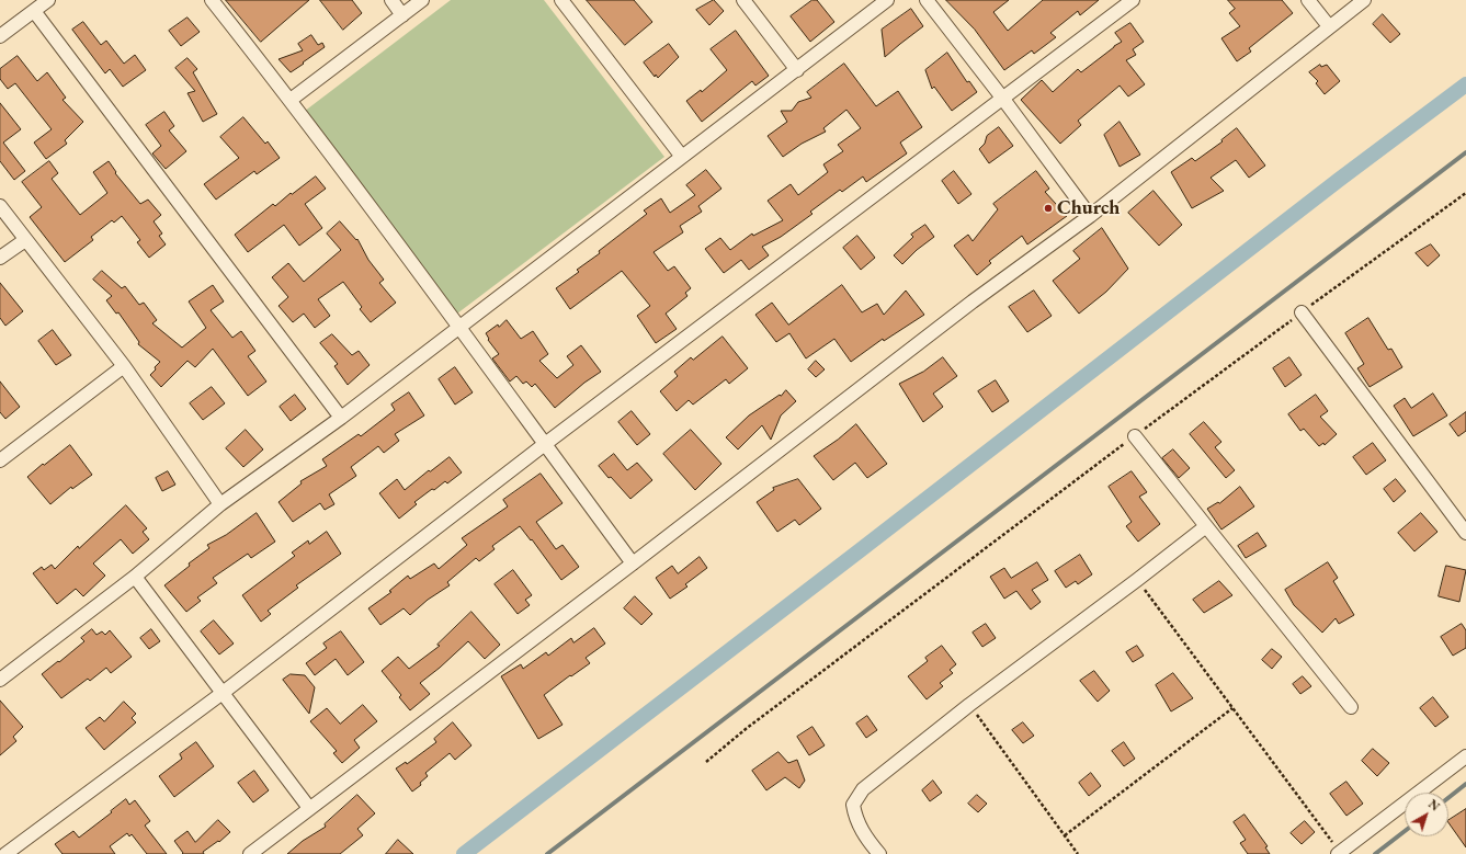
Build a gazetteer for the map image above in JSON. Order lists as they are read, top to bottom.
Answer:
{
  "places": ["Church"],
  "north": "top right"
}
